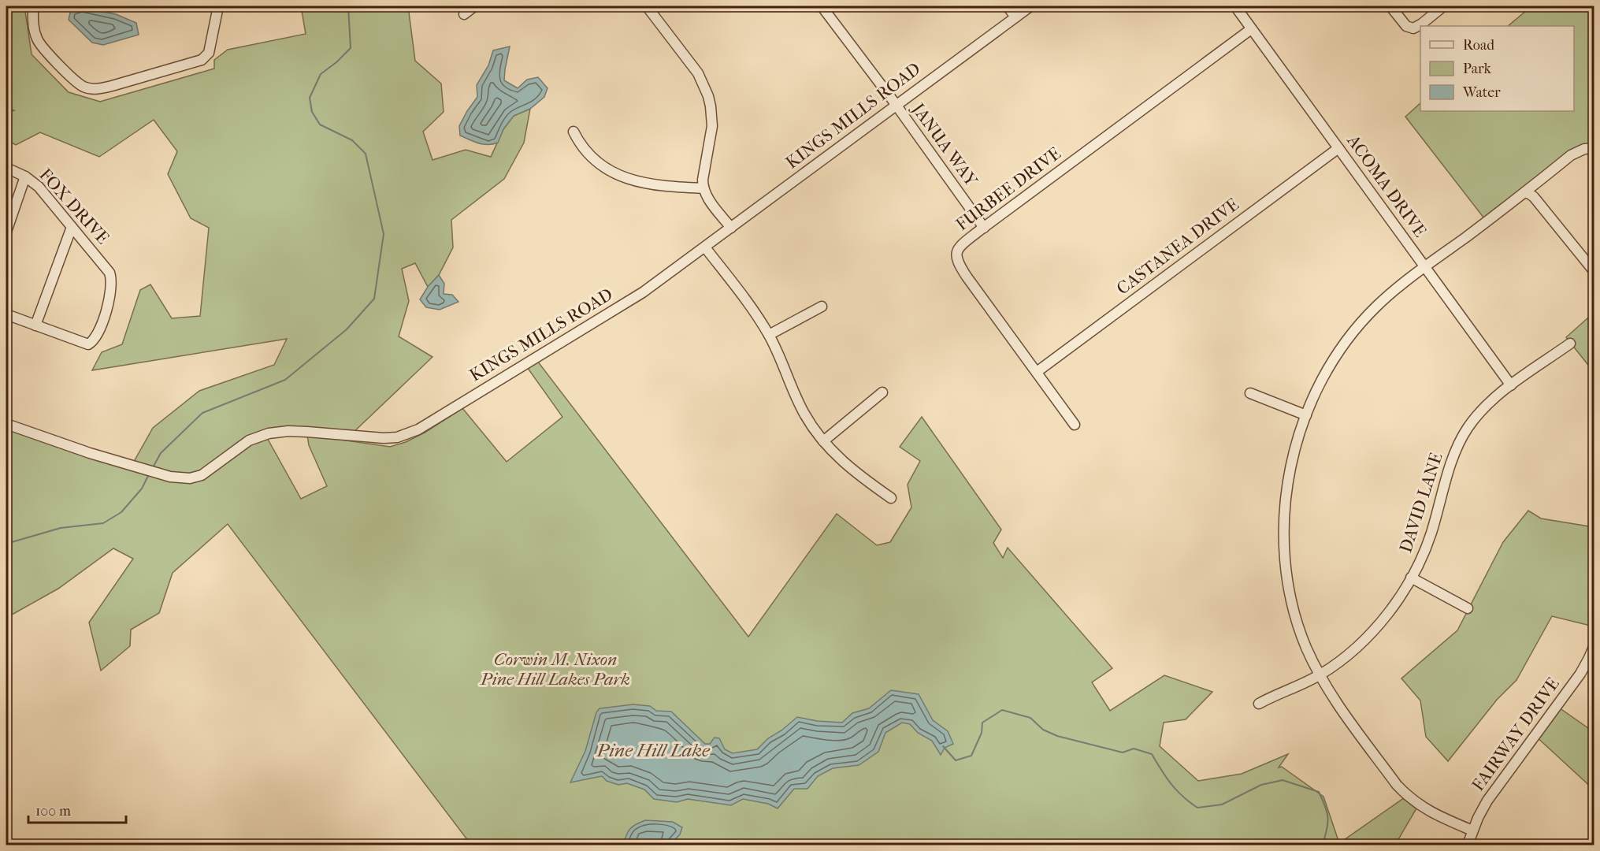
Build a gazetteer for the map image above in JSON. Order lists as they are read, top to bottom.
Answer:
{
  "streets": {
    "street": [
      "KINGS MILLS ROAD",
      "JANUA WAY",
      "ACOMA DRIVE",
      "FURBEE DRIVE",
      "FOX DRIVE",
      "CASTANEA DRIVE",
      "DAVID LANE",
      "FAIRWAY DRIVE"
    ]
  },
  "crossings": [
    ["KINGS MILLS ROAD", "JANUA WAY"],
    ["JANUA WAY", "FURBEE DRIVE"],
    ["ACOMA DRIVE", "FURBEE DRIVE"],
    ["ACOMA DRIVE", "CASTANEA DRIVE"],
    ["ACOMA DRIVE", "DAVID LANE"],
    ["FURBEE DRIVE", "CASTANEA DRIVE"]
  ],
  "water": ["Pine Hill Lake"],
  "parks": ["Corwin M. Nixon Pine Hill Lakes Park"],
  "legend": ["Road", "Park", "Water"],
  "scale_bar": "100 m"
}
